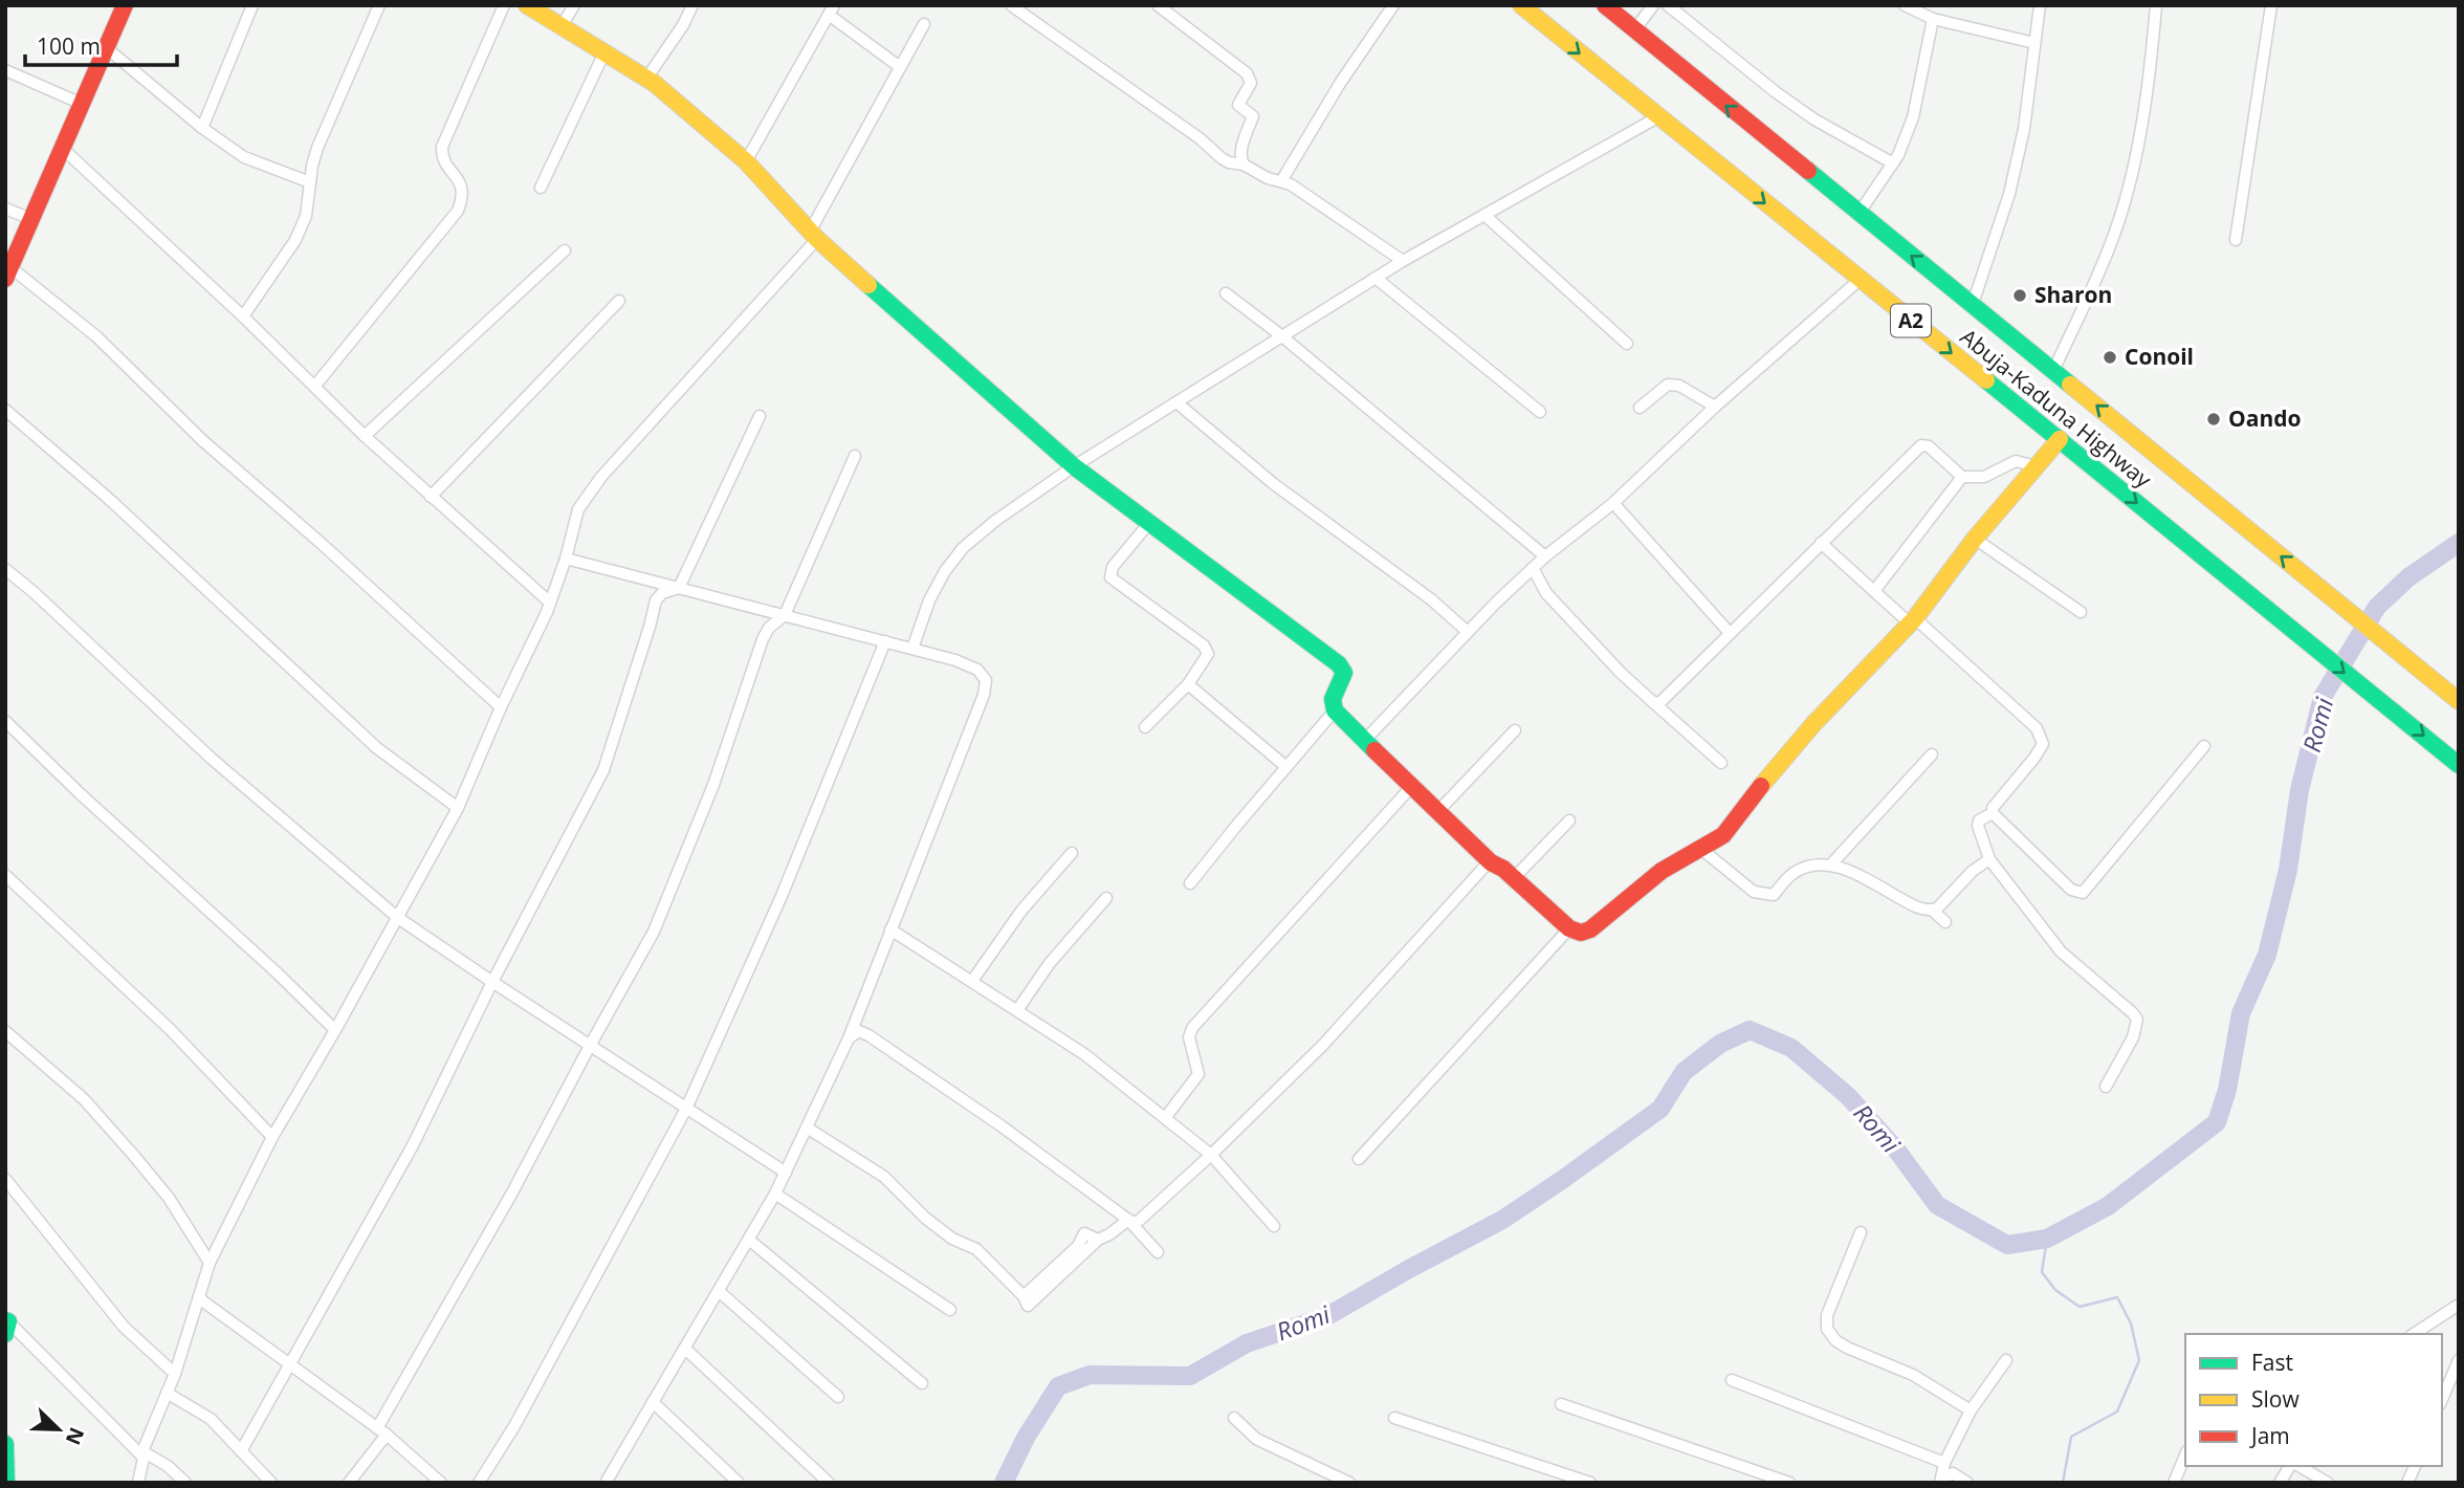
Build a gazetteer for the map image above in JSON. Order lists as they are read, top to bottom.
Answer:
{
  "streets": {
    "main road": ["A2", "Abuja-Kaduna Highway"]
  },
  "water": ["Romi"],
  "places": ["Sharon", "Conoil", "Oando"],
  "legend": ["Fast", "Slow", "Jam"],
  "scale_bar": "100 m",
  "north": "bottom right"
}
